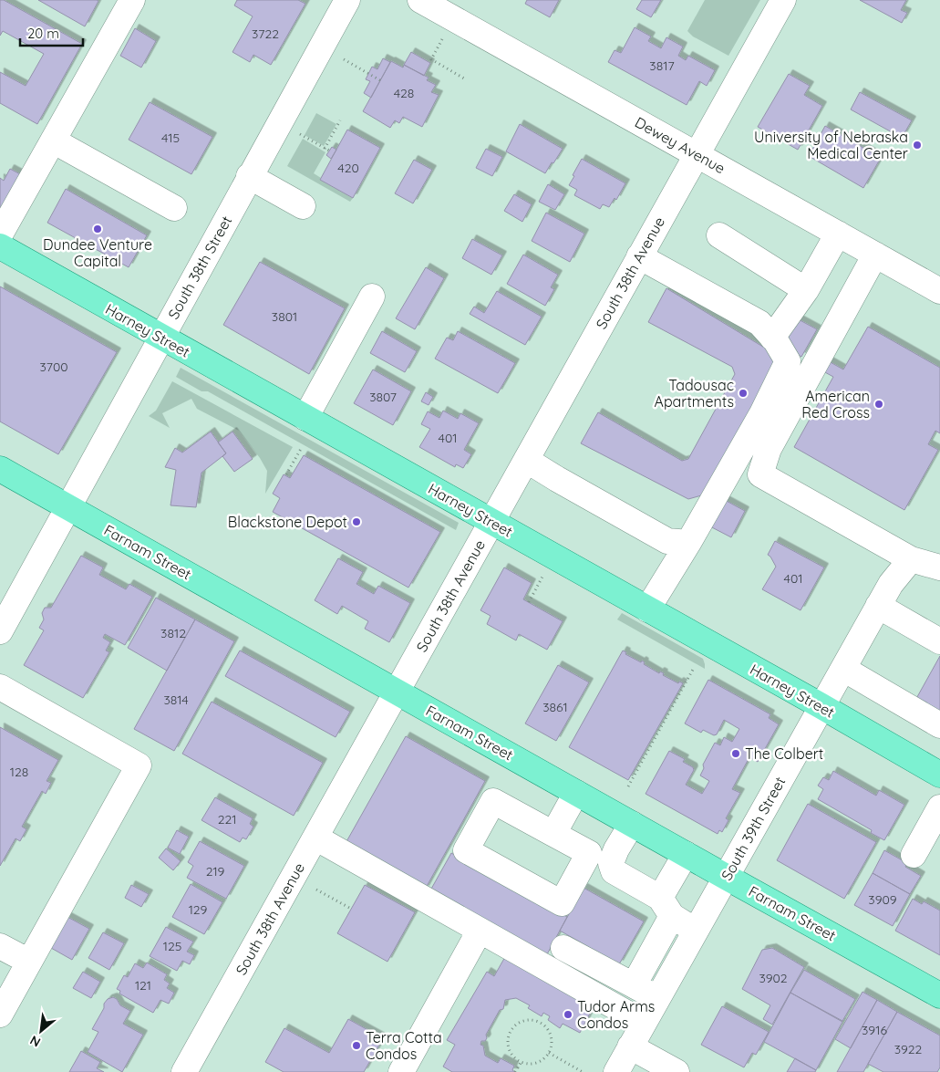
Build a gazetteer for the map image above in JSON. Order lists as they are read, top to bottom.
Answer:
{
  "streets": {
    "main road": ["Harney Street", "Farnam Street"],
    "street": [
      "Dewey Avenue",
      "South 38th Street",
      "South 38th Avenue",
      "South 39th Street"
    ]
  },
  "crossings": [
    ["Dewey Avenue", "South 38th Avenue"],
    ["South 38th Street", "Harney Street"],
    ["South 38th Street", "Farnam Street"],
    ["South 38th Avenue", "Harney Street"],
    ["South 38th Avenue", "Farnam Street"],
    ["Harney Street", "South 39th Street"],
    ["Farnam Street", "South 39th Street"]
  ],
  "places": [
    "University of Nebraska Medical Center",
    "Dundee Venture Capital",
    "Tadousac Apartments",
    "American Red Cross",
    "Blackstone Depot",
    "The Colbert",
    "Tudor Arms Condos",
    "Terra Cotta Condos"
  ],
  "house_numbers": [
    "3722",
    "3817",
    "428",
    "415",
    "420",
    "3801",
    "3700",
    "3807",
    "401",
    "401",
    "3812",
    "3814",
    "3861",
    "128",
    "221",
    "219",
    "3909",
    "129",
    "125",
    "3902",
    "121",
    "3916",
    "3922"
  ],
  "scale_bar": "20 m",
  "north": "bottom left"
}
